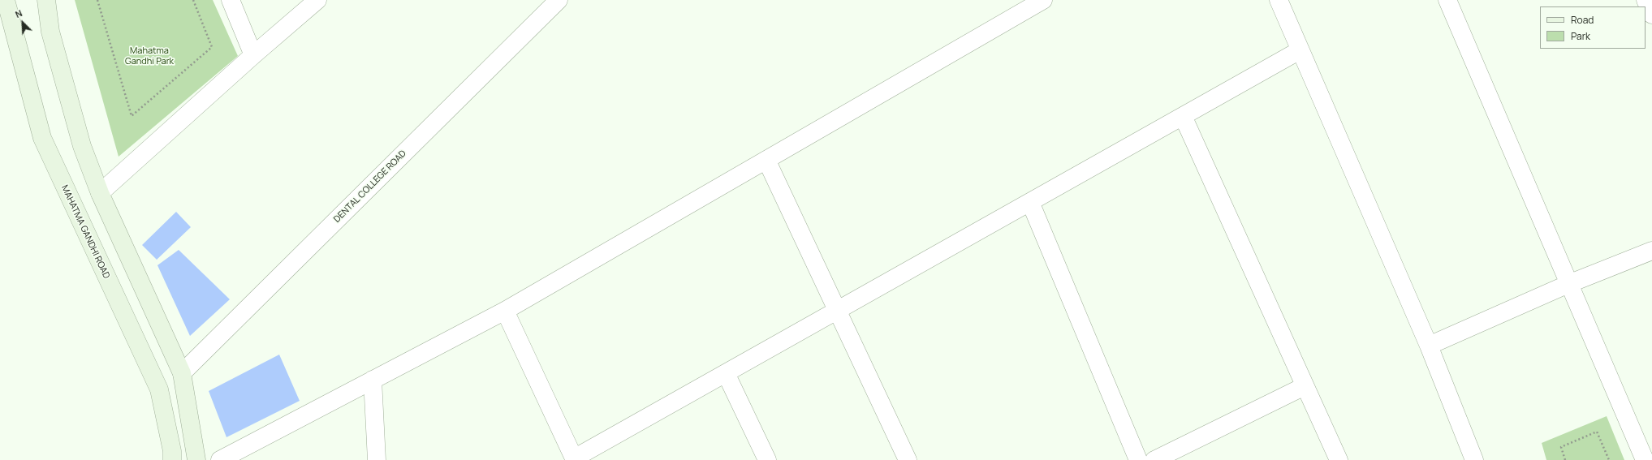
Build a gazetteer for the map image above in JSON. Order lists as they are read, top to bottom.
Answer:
{
  "streets": {
    "street": ["DENTAL COLLEGE ROAD", "MAHATMA GANDHI ROAD"]
  },
  "parks": ["Mahatma Gandhi Park"],
  "legend": ["Road", "Park"],
  "north": "top left"
}
